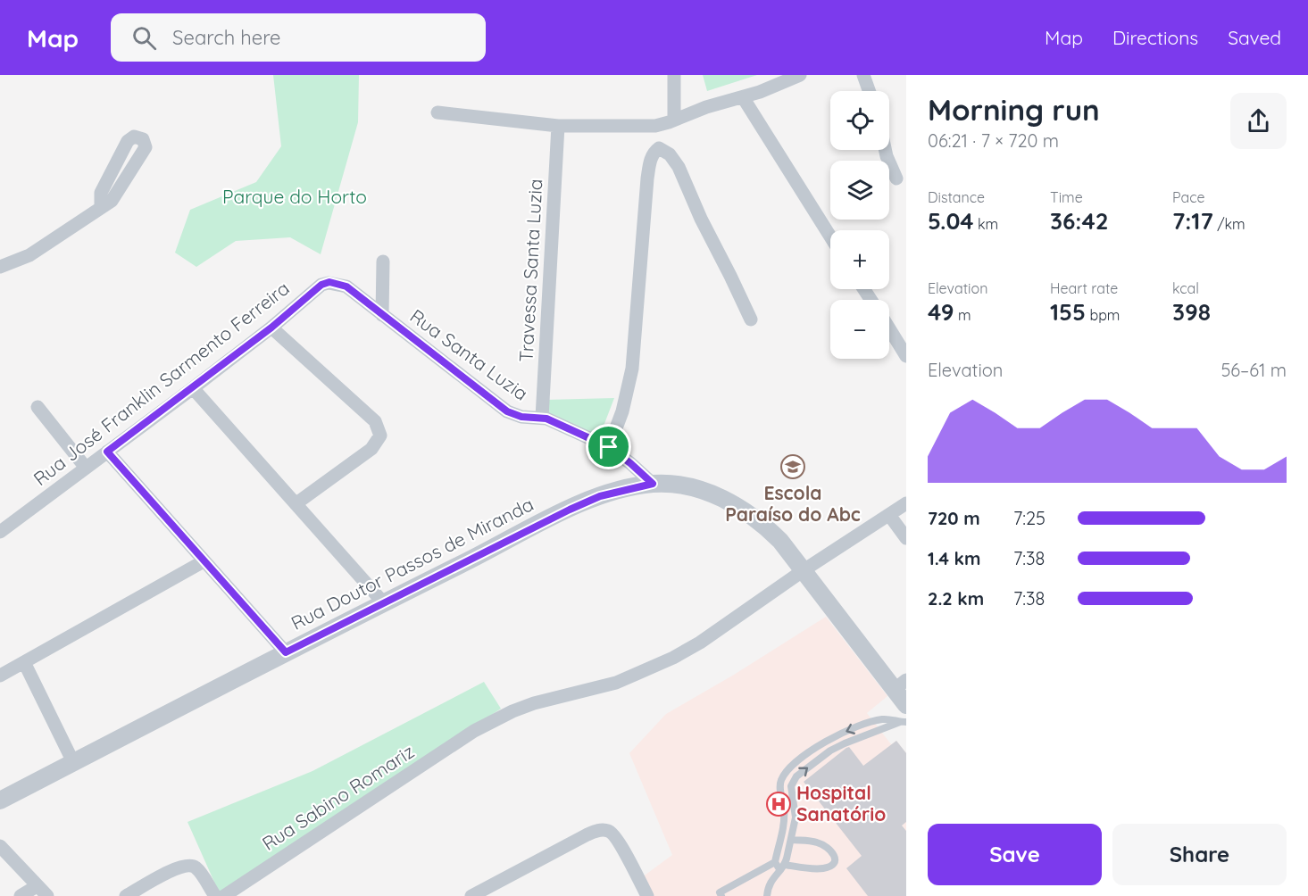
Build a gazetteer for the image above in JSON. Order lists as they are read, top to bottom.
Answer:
{
  "streets": {
    "street": [
      "Travessa Santa Luzia",
      "Rua Santa Luzia",
      "Rua José Franklin Sarmento Ferreira",
      "Rua Doutor Passos de Miranda",
      "Rua Sabino Romariz"
    ]
  },
  "crossings": [
    ["Travessa Santa Luzia", "Rua Santa Luzia"],
    ["Rua Santa Luzia", "Rua José Franklin Sarmento Ferreira"],
    ["Rua Santa Luzia", "Rua Doutor Passos de Miranda"],
    ["Rua Doutor Passos de Miranda", "Rua Sabino Romariz"]
  ],
  "parks": ["Parque do Horto"],
  "places": {
    "school or university": ["Escola Paraíso do Abc"],
    "hospital": ["Hospital Sanatório"]
  },
  "page": {
    "header": "Map",
    "search": "Search here",
    "nav": ["Map", "Directions", "Saved"],
    "heading": ["Morning run", "06:21 · 7 × 720 m"],
    "map_buttons": ["+", "−"],
    "stats": [
      ["Distance", "5.04 km"],
      ["Time", "36:42"],
      ["Pace", "7:17 /km"],
      ["Elevation", "49 m"],
      ["Heart rate", "155 bpm"],
      ["kcal", "398"]
    ],
    "chart": ["Elevation", "56–61 m"],
    "list": [
      {
        "name": "720 m",
        "note": "7:25"
      },
      {
        "name": "1.4 km",
        "note": "7:38"
      },
      {
        "name": "2.2 km",
        "note": "7:38"
      }
    ],
    "buttons": ["Save", "Share"]
  }
}
